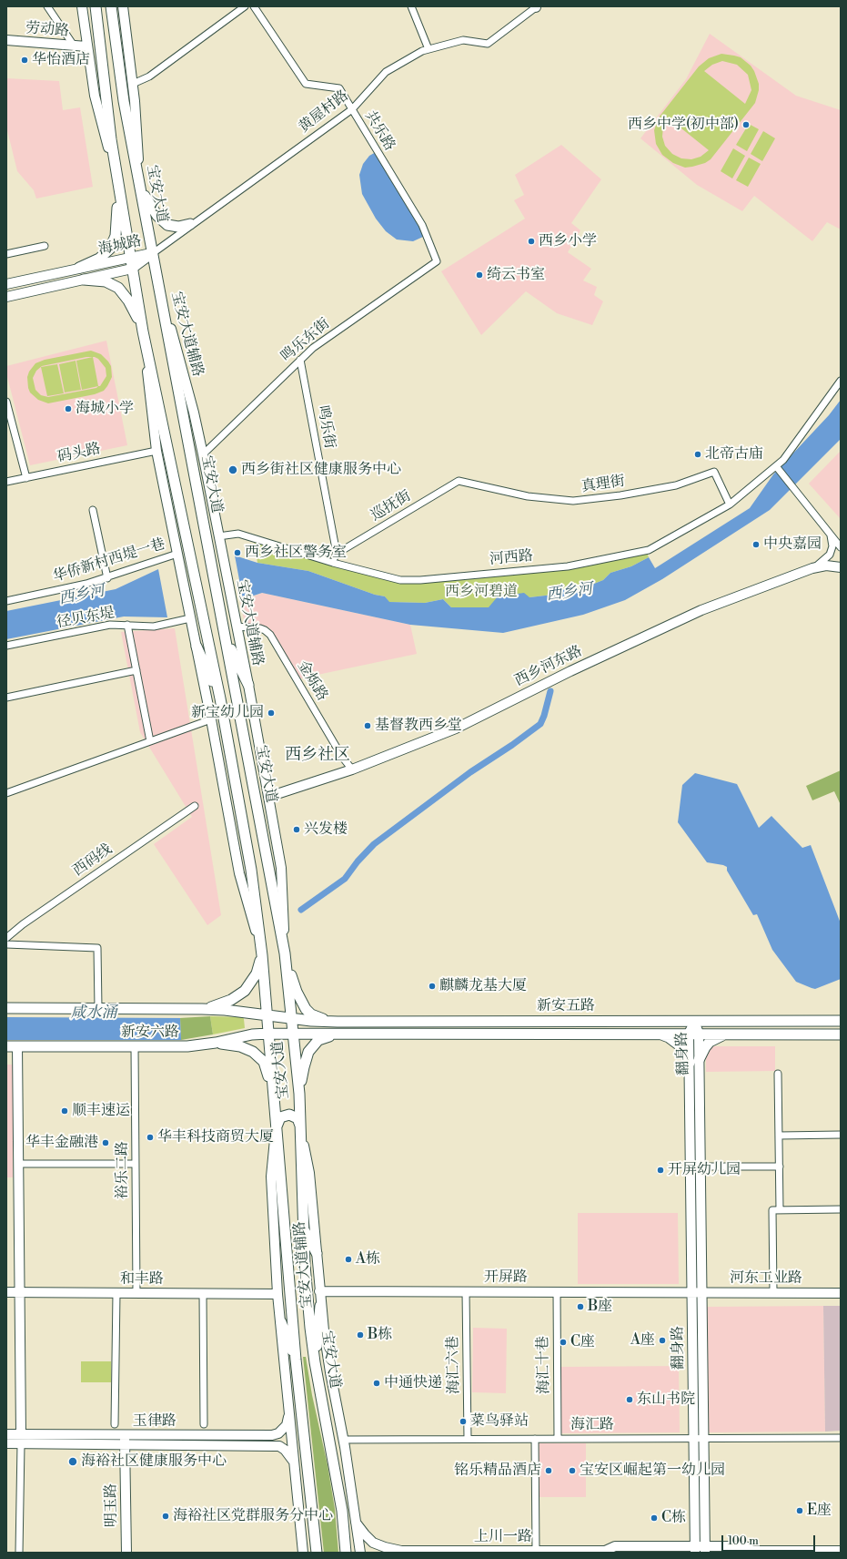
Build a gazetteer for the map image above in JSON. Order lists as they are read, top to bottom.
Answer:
{
  "streets": {
    "main road": [
      "劳动路",
      "宝安大道",
      "海城路",
      "宝安大道辅路",
      "西乡河东路",
      "新安五路",
      "新安六路",
      "翻身路",
      "开屏路",
      "河东工业路",
      "和丰路",
      "玉律路",
      "明玉路",
      "上川一路"
    ],
    "street": [
      "黄屋村路",
      "共乐路",
      "鸣乐东街",
      "鸣乐街",
      "码头路",
      "真理街",
      "巡抚街",
      "河西路",
      "华侨新村西堤一巷",
      "径贝东堤",
      "金烁路",
      "西码线",
      "裕乐二路",
      "海汇六巷",
      "海汇十巷",
      "海汇路"
    ]
  },
  "crossings": [
    ["黄屋村路", "共乐路"],
    ["黄屋村路", "宝安大道"],
    ["黄屋村路", "海城路"],
    ["共乐路", "鸣乐东街"],
    ["宝安大道", "海城路"],
    ["宝安大道", "宝安大道辅路"],
    ["宝安大道", "新安五路"],
    ["宝安大道", "新安六路"],
    ["宝安大道辅路", "鸣乐东街"],
    ["宝安大道辅路", "河西路"],
    ["宝安大道辅路", "西乡河东路"],
    ["宝安大道辅路", "金烁路"],
    ["宝安大道辅路", "开屏路"],
    ["宝安大道辅路", "和丰路"],
    ["宝安大道辅路", "玉律路"],
    ["宝安大道辅路", "海汇路"],
    ["宝安大道辅路", "上川一路"],
    ["鸣乐东街", "鸣乐街"],
    ["鸣乐街", "巡抚街"],
    ["真理街", "巡抚街"],
    ["真理街", "河西路"],
    ["西乡河东路", "金烁路"],
    ["新安五路", "新安六路"],
    ["新安五路", "翻身路"],
    ["新安六路", "裕乐二路"],
    ["翻身路", "开屏路"],
    ["翻身路", "河东工业路"],
    ["翻身路", "海汇路"],
    ["翻身路", "上川一路"],
    ["裕乐二路", "和丰路"],
    ["开屏路", "河东工业路"],
    ["开屏路", "海汇六巷"],
    ["开屏路", "海汇十巷"],
    ["海汇六巷", "海汇路"],
    ["海汇十巷", "海汇路"],
    ["玉律路", "明玉路"]
  ],
  "districts": ["西乡社区"],
  "water": ["西乡河", "咸水涌"],
  "parks": ["西乡河碧道"],
  "places": [
    "华怡酒店",
    "西乡中学(初中部)",
    "西乡小学",
    "绮云书室",
    "海城小学",
    "北帝古庙",
    "西乡街社区健康服务中心",
    "中央嘉园",
    "西乡社区警务室",
    "新宝幼儿园",
    "基督教西乡堂",
    "兴发楼",
    "麒麟龙基大厦",
    "顺丰速运",
    "华丰科技商贸大厦",
    "华丰金融港",
    "开屏幼儿园",
    "A栋",
    "B座",
    "B栋",
    "A座",
    "C座",
    "中通快递",
    "东山书院",
    "菜鸟驿站",
    "海裕社区健康服务中心",
    "铭乐精品酒店",
    "宝安区崛起第一幼儿园",
    "E座",
    "海裕社区党群服务分中心",
    "C栋"
  ],
  "scale_bar": "100 m"
}
